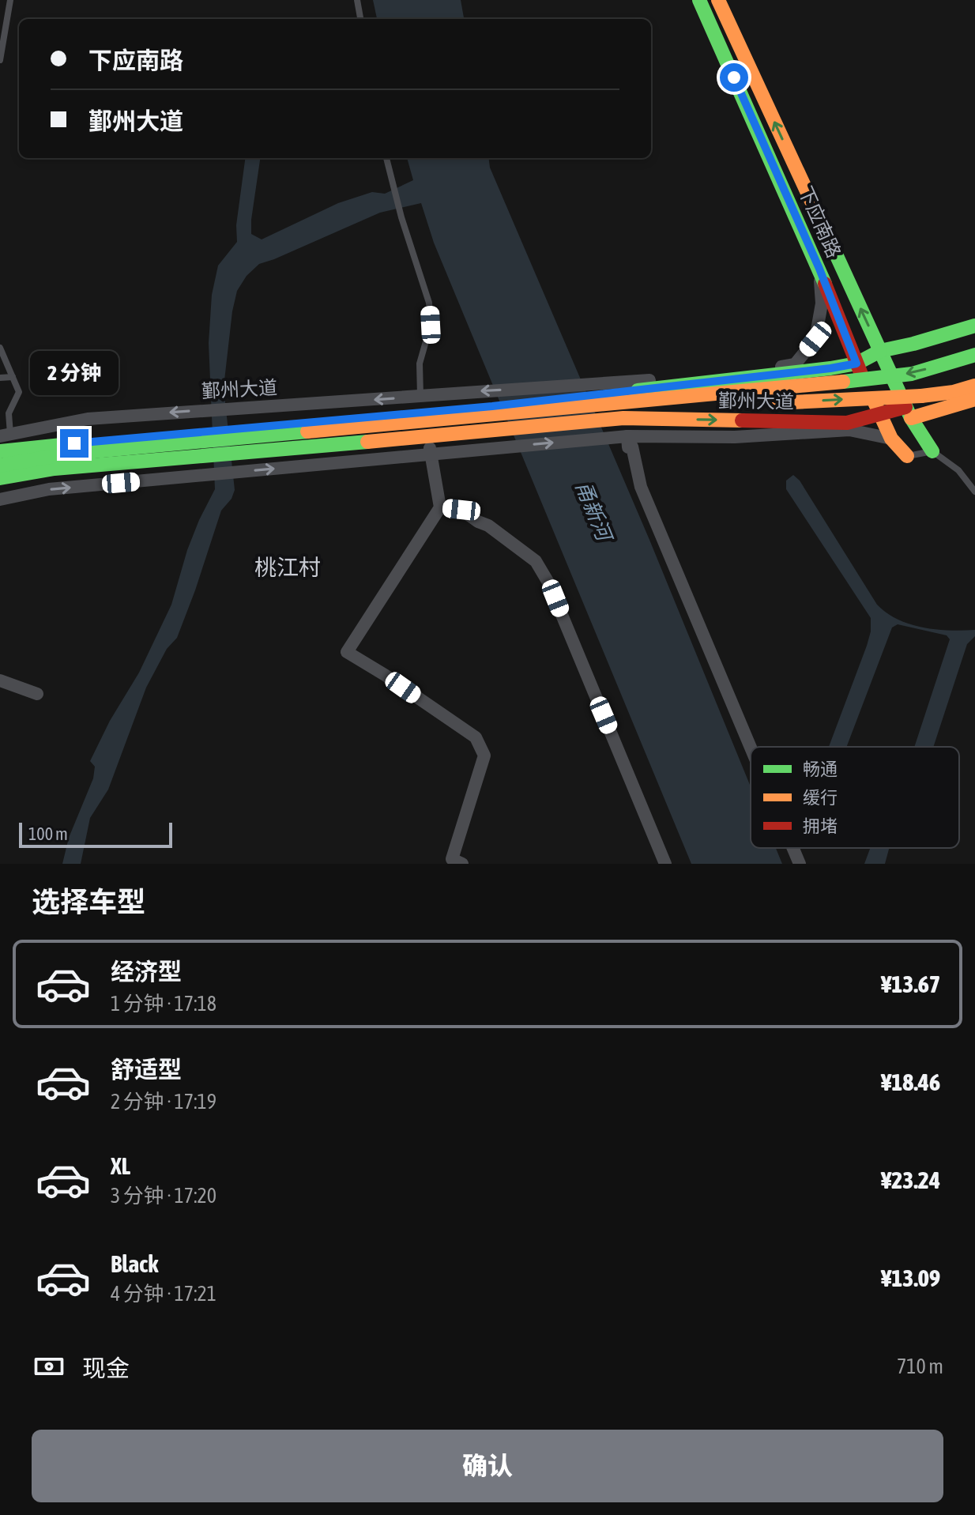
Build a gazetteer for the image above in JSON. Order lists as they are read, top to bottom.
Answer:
{
  "streets": {
    "main road": ["下应南路", "鄞州大道"]
  },
  "crossings": [
    ["下应南路", "鄞州大道"]
  ],
  "districts": ["桃江村"],
  "water": ["甬新河"],
  "legend": ["畅通", "缓行", "拥堵"],
  "scale_bar": "100 m",
  "page": {
    "banner": ["下应南路", "鄞州大道"],
    "bubble": "2 分钟",
    "scale": "100 m",
    "heading": "选择车型",
    "list": [
      {
        "name": "经济型",
        "note": "1 分钟 · 17:18",
        "value": "¥13.67"
      },
      {
        "name": "舒适型",
        "note": "2 分钟 · 17:19",
        "value": "¥18.46"
      },
      {
        "name": "XL",
        "note": "3 分钟 · 17:20",
        "value": "¥23.24"
      },
      {
        "name": "Black",
        "note": "4 分钟 · 17:21",
        "value": "¥13.09"
      }
    ],
    "pay": ["现金", "710 m"],
    "buttons": "确认"
  }
}
